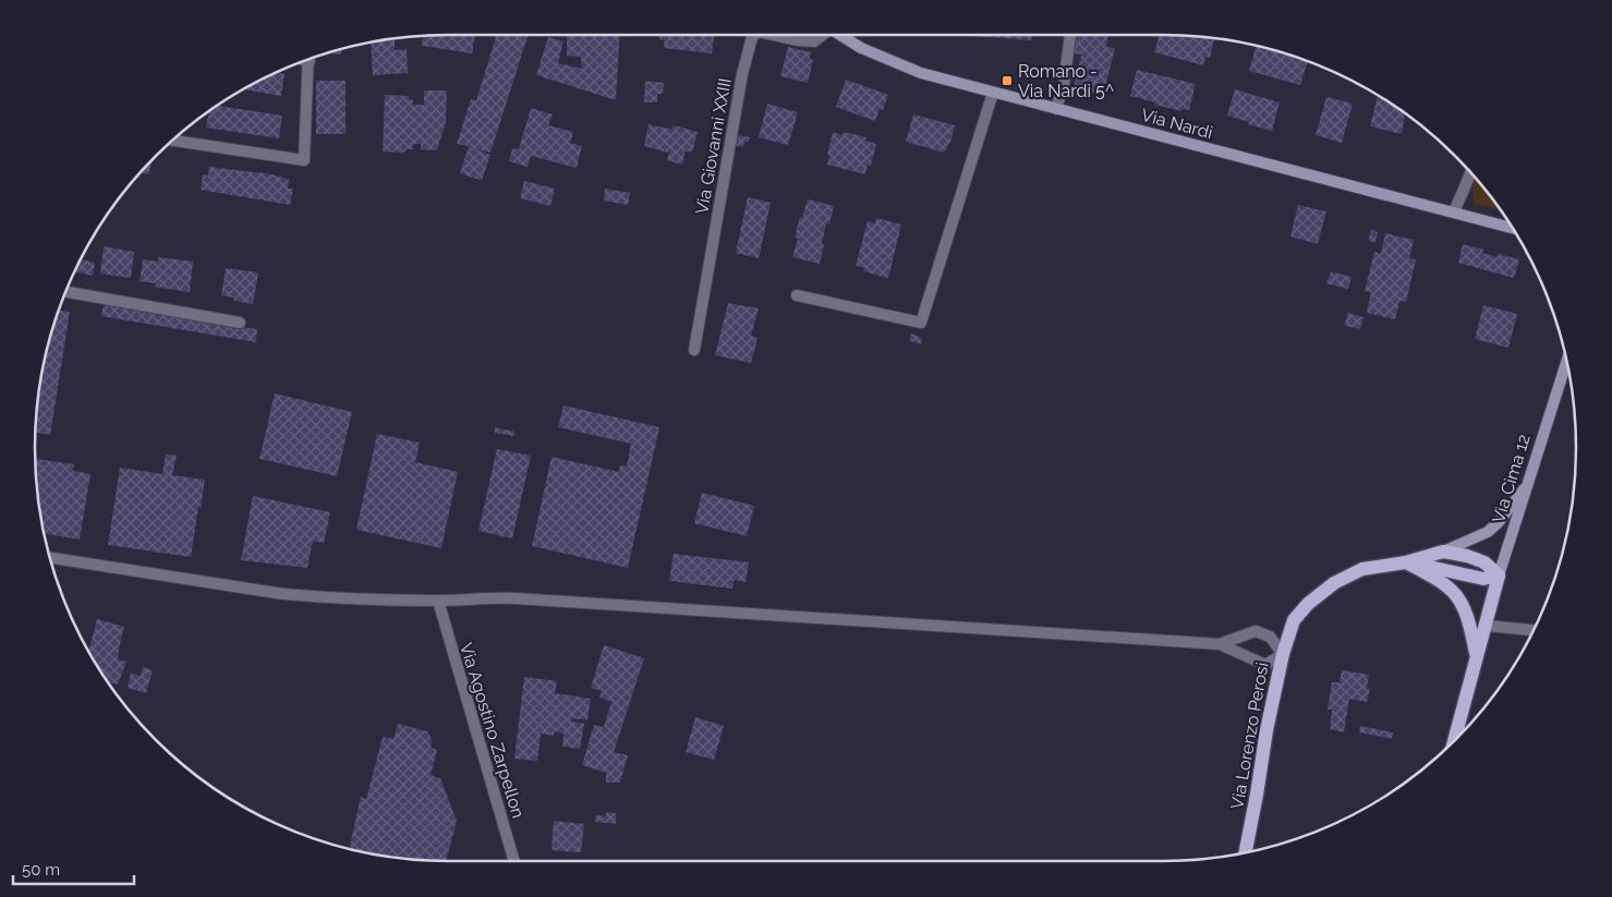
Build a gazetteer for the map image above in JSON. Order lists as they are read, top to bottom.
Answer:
{
  "streets": {
    "main road": ["Via Nardi", "Via Cima 12", "Via Lorenzo Perosi"],
    "street": ["Via Giovanni XXIII", "Via Agostino Zarpellon"]
  },
  "places": {
    "transit": ["Romano - Via Nardi 5^"]
  },
  "scale_bar": "50 m"
}
